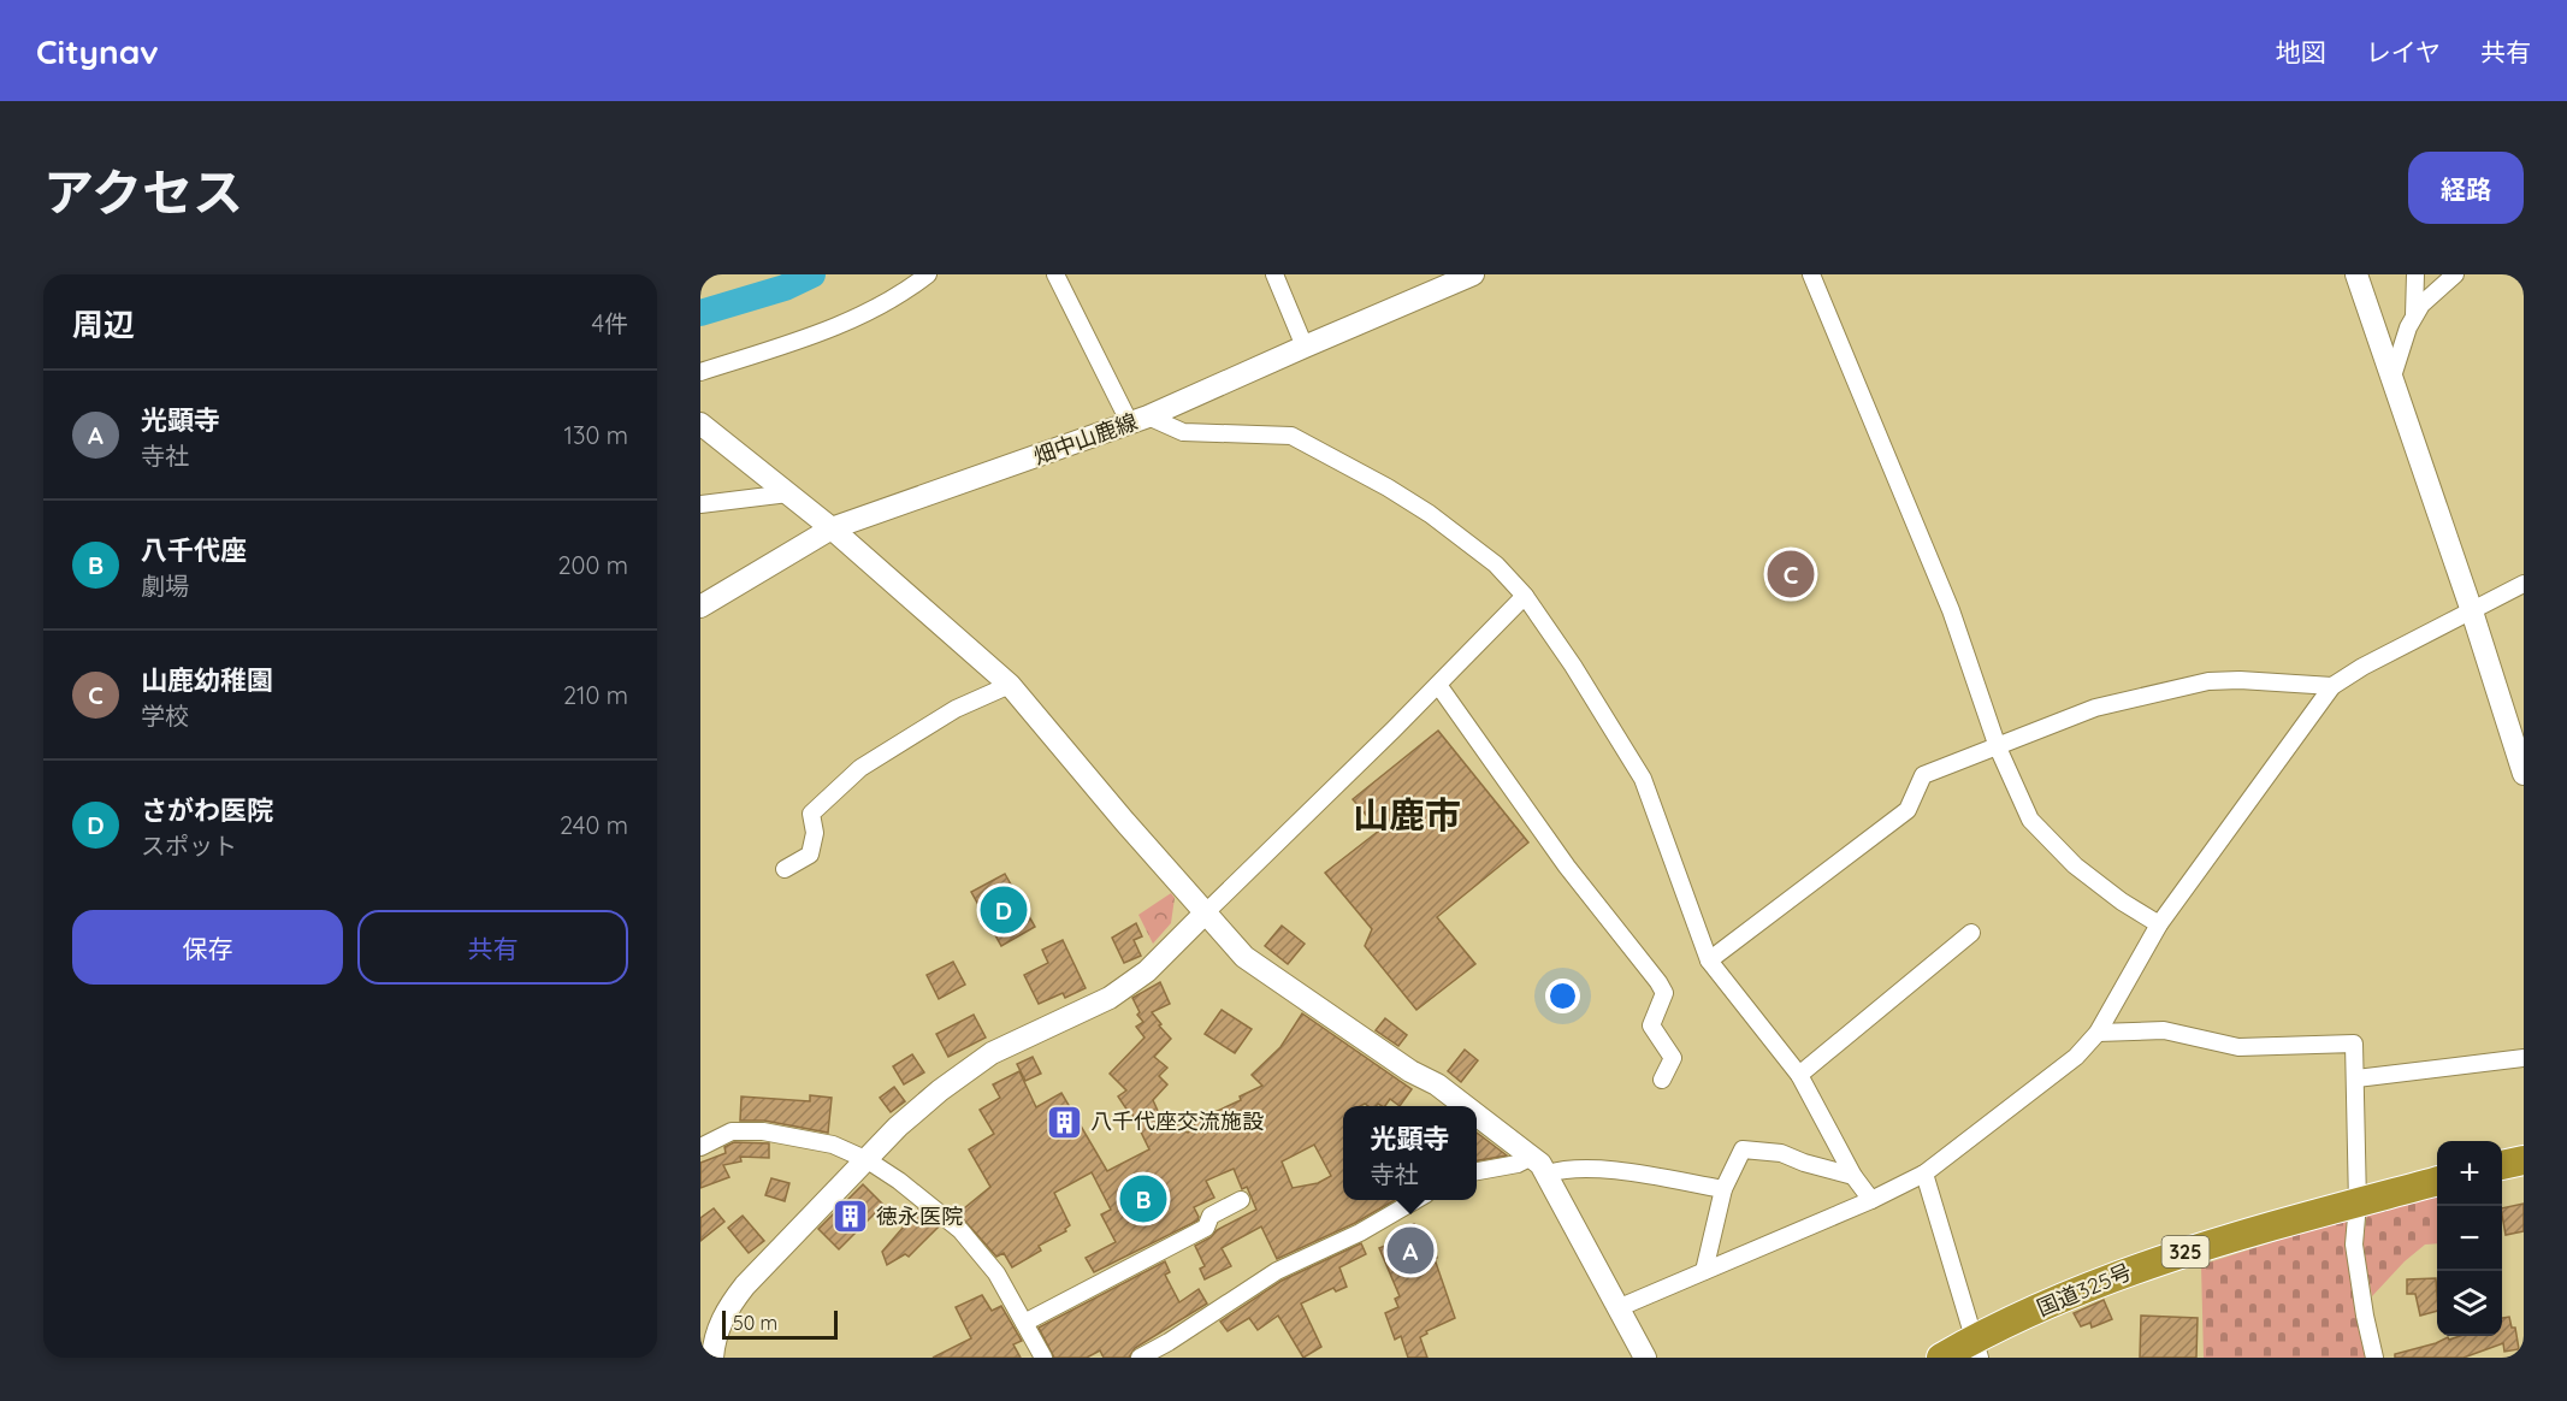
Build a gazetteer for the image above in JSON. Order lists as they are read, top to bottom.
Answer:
{
  "streets": {
    "highway": ["325", "国道325号"],
    "street": ["畑中山鹿線"]
  },
  "districts": ["山鹿市"],
  "places": {
    "building": ["八千代座交流施設", "徳永医院"]
  },
  "scale_bar": "50 m",
  "page": {
    "header": "Citynav",
    "nav": ["地図", "レイヤ", "共有"],
    "title": "アクセス",
    "buttons": [
      "経路",
      ["保存", "共有"]
    ],
    "heading": ["周辺", "4件"],
    "list": [
      {
        "mark": "A",
        "name": "光顕寺",
        "note": "寺社",
        "value": "130 m"
      },
      {
        "mark": "B",
        "name": "八千代座",
        "note": "劇場",
        "value": "200 m"
      },
      {
        "mark": "C",
        "name": "山鹿幼稚園",
        "note": "学校",
        "value": "210 m"
      },
      {
        "mark": "D",
        "name": "さがわ医院",
        "note": "スポット",
        "value": "240 m"
      }
    ],
    "pins": [
      "C",
      "D",
      "B",
      "A"
    ],
    "popup": ["光顕寺", "寺社"],
    "map_buttons": ["+", "−"],
    "scale": "50 m"
  }
}
